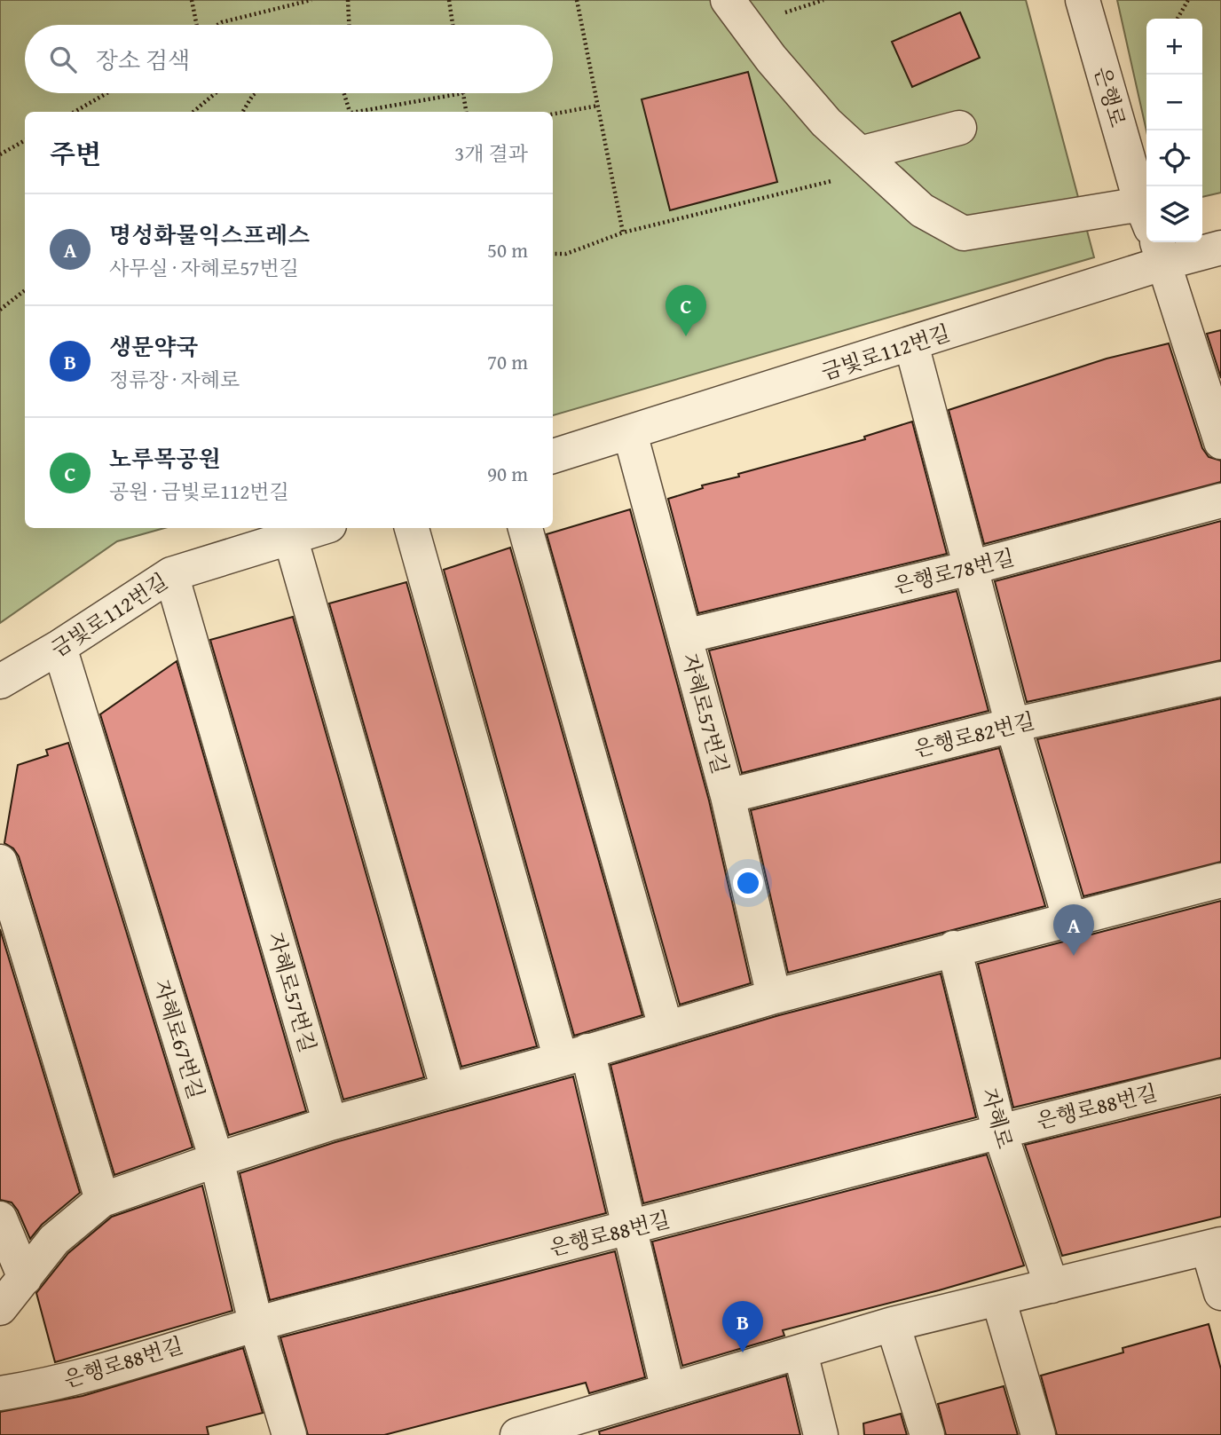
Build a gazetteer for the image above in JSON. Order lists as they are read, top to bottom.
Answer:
{
  "streets": {
    "street": [
      "은행로",
      "금빛로112번길",
      "은행로78번길",
      "자혜로57번길",
      "은행로82번길",
      "자혜로67번길",
      "은행로88번길",
      "자혜로"
    ]
  },
  "crossings": [
    ["금빛로112번길", "자혜로57번길"],
    ["금빛로112번길", "자혜로67번길"],
    ["은행로78번길", "자혜로57번길"],
    ["자혜로57번길", "은행로82번길"],
    ["자혜로67번길", "은행로88번길"],
    ["은행로88번길", "자혜로"]
  ],
  "page": {
    "map_buttons": ["+", "−"],
    "search": "장소 검색",
    "heading": ["주변", "3개 결과"],
    "list": [
      {
        "mark": "A",
        "name": "명성화물익스프레스",
        "note": "사무실 · 자혜로57번길",
        "value": "50 m"
      },
      {
        "mark": "B",
        "name": "생문약국",
        "note": "정류장 · 자혜로",
        "value": "70 m"
      },
      {
        "mark": "C",
        "name": "노루목공원",
        "note": "공원 · 금빛로112번길",
        "value": "90 m"
      }
    ],
    "pins": ["C", "A", "B"]
  }
}
